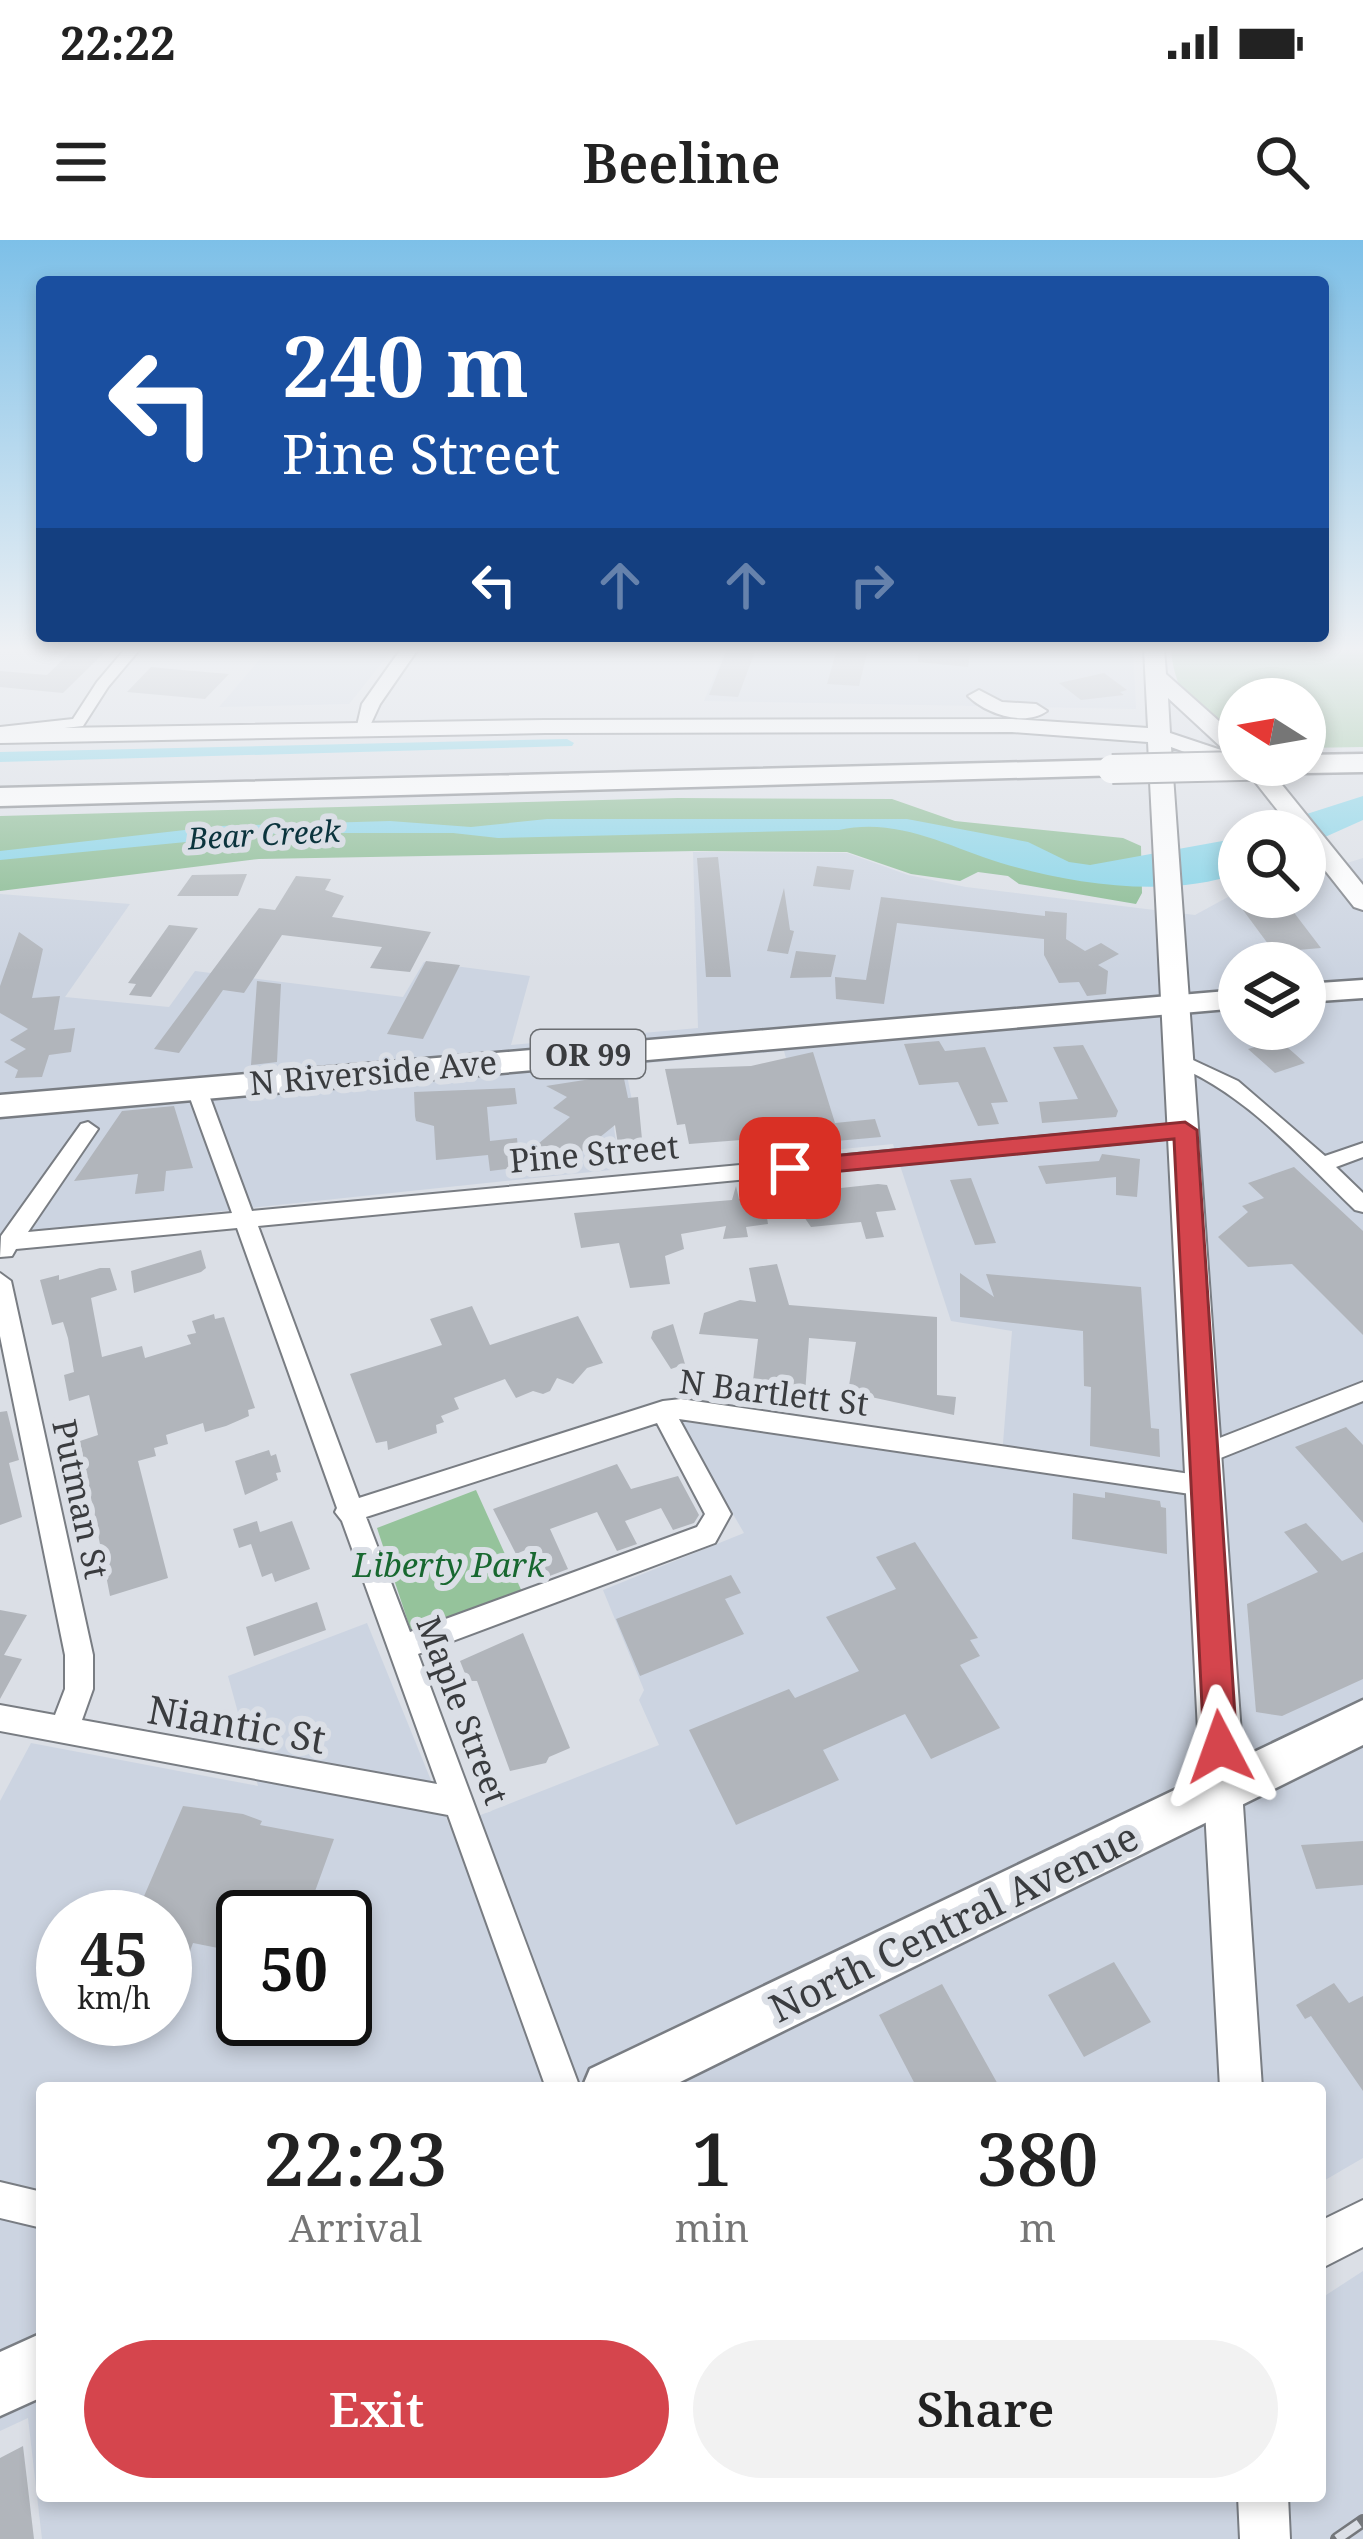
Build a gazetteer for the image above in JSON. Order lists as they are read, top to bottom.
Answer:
{
  "streets": {
    "main road": ["OR 99", "N Riverside Ave", "North Central Avenue"],
    "street": [
      "Pine Street",
      "N Bartlett St",
      "Putman St",
      "Maple Street",
      "Niantic St"
    ]
  },
  "crossings": [
    ["OR 99", "N Riverside Ave"],
    ["N Riverside Ave", "Maple Street"],
    ["Pine Street", "Maple Street"],
    ["N Bartlett St", "Maple Street"],
    ["Putman St", "Niantic St"],
    ["Maple Street", "Niantic St"]
  ],
  "water": ["Bear Creek"],
  "parks": ["Liberty Park"],
  "north": "left",
  "page": {
    "status": "22:22",
    "header": "Beeline",
    "turn": ["240 m", "Pine Street"],
    "speed": "45 km/h",
    "limit": "50",
    "eta": [
      "22:23",
      "Arrival",
      "1",
      "min",
      "380",
      "m"
    ],
    "buttons": ["Exit", "Share"]
  }
}
